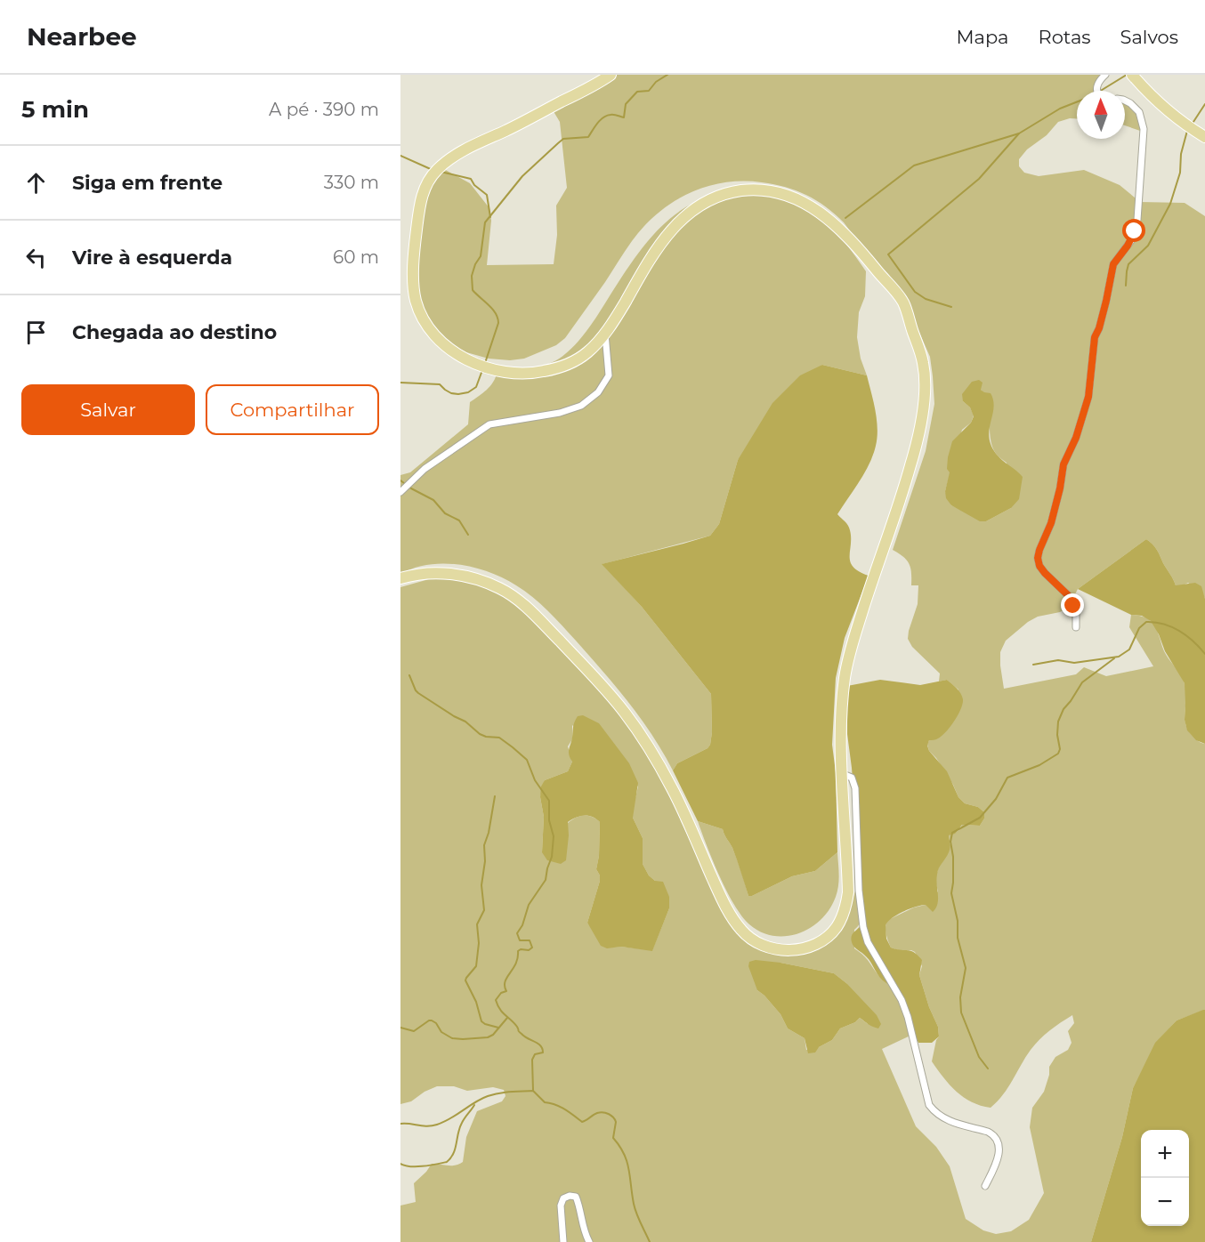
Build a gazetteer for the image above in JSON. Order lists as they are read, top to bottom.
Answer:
{
  "north": "top",
  "page": {
    "header": "Nearbee",
    "nav": ["Mapa", "Rotas", "Salvos"],
    "heading": ["5 min", "A pé · 390 m"],
    "list": [
      ["Siga em frente", "330 m"],
      ["Vire à esquerda", "60 m"],
      "Chegada ao destino"
    ],
    "buttons": ["Salvar", "Compartilhar"],
    "map_buttons": ["+", "−"]
  }
}
